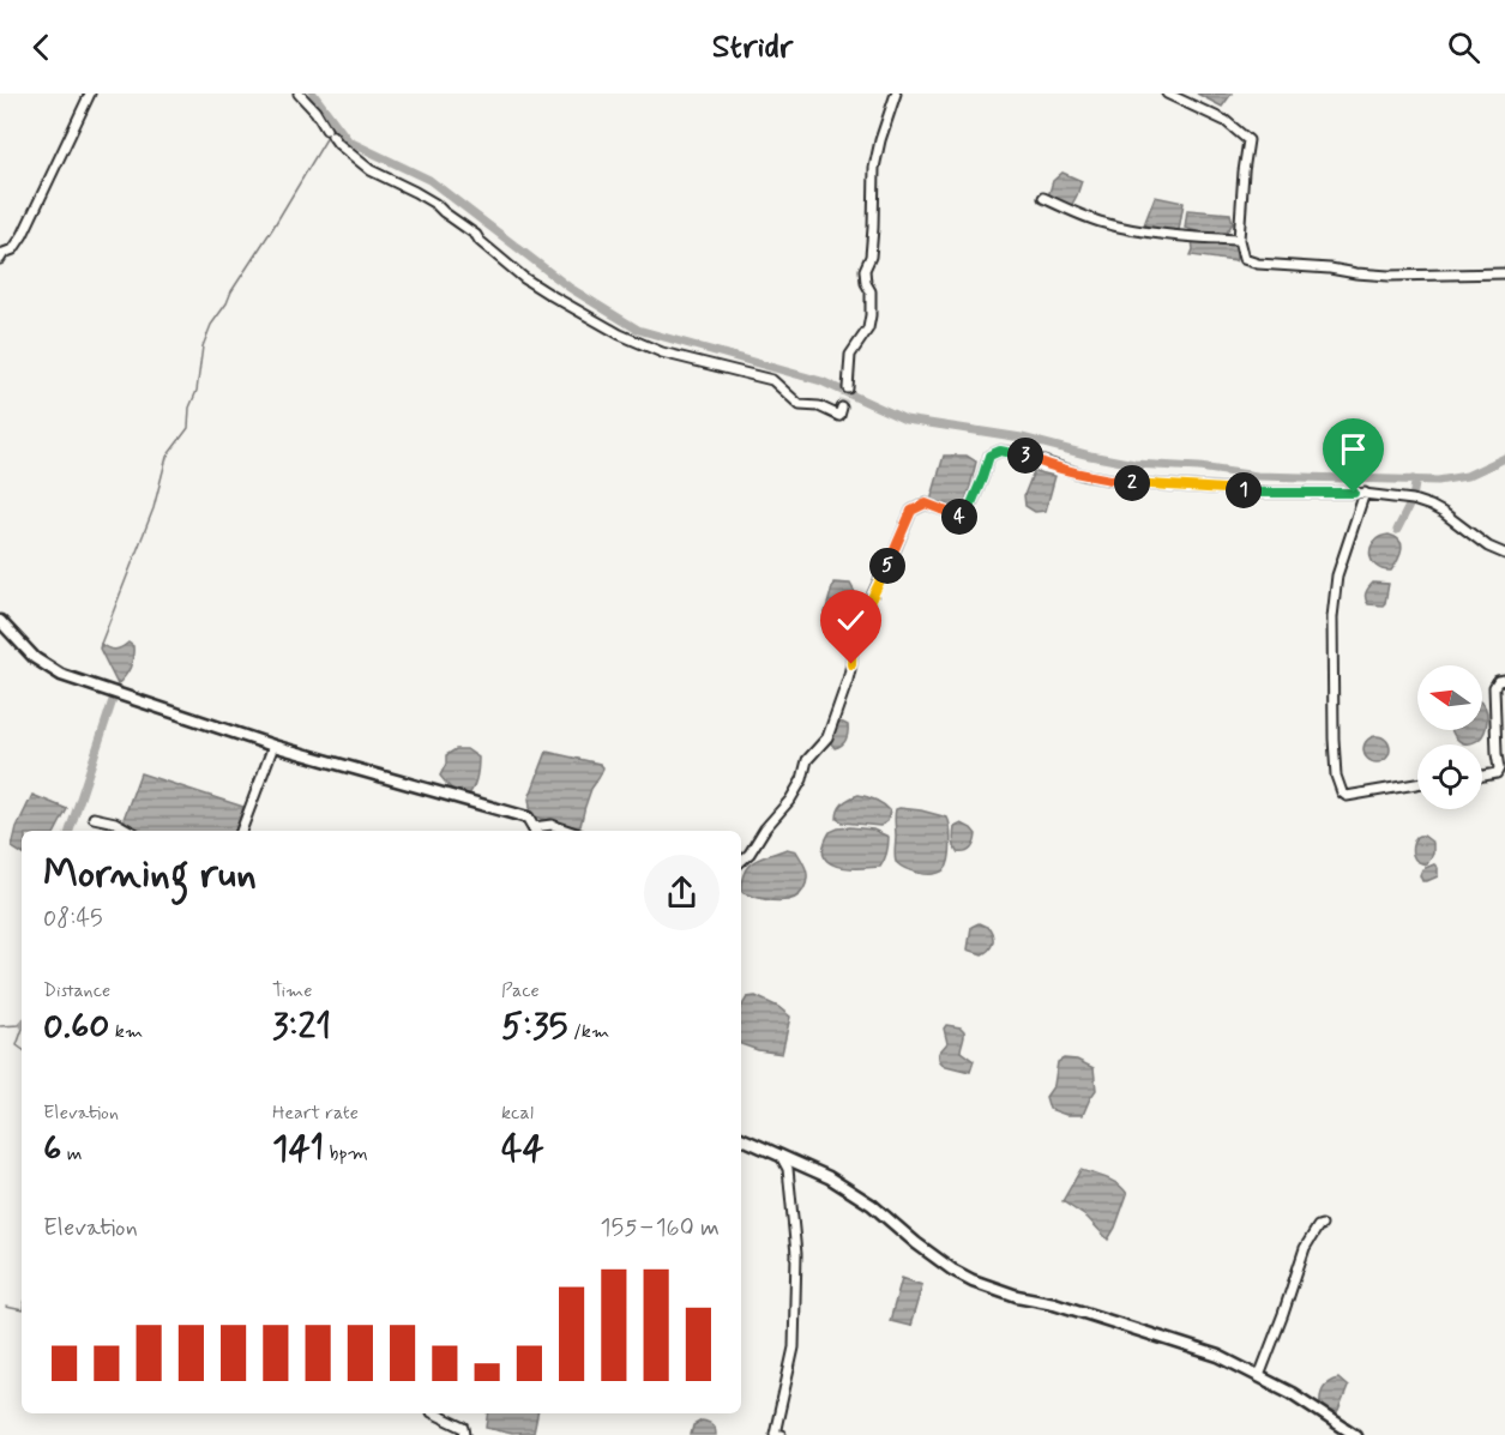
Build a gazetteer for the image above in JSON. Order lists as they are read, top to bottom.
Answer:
{
  "north": "left",
  "page": {
    "header": "Stridr",
    "pins": [
      "3",
      "2",
      "1",
      "4",
      "5"
    ],
    "heading": ["Morning run", "08:45"],
    "stats": [
      ["Distance", "0.60 km"],
      ["Time", "3:21"],
      ["Pace", "5:35 /km"],
      ["Elevation", "6 m"],
      ["Heart rate", "141 bpm"],
      ["kcal", "44"]
    ],
    "chart": ["Elevation", "155–160 m"]
  }
}
